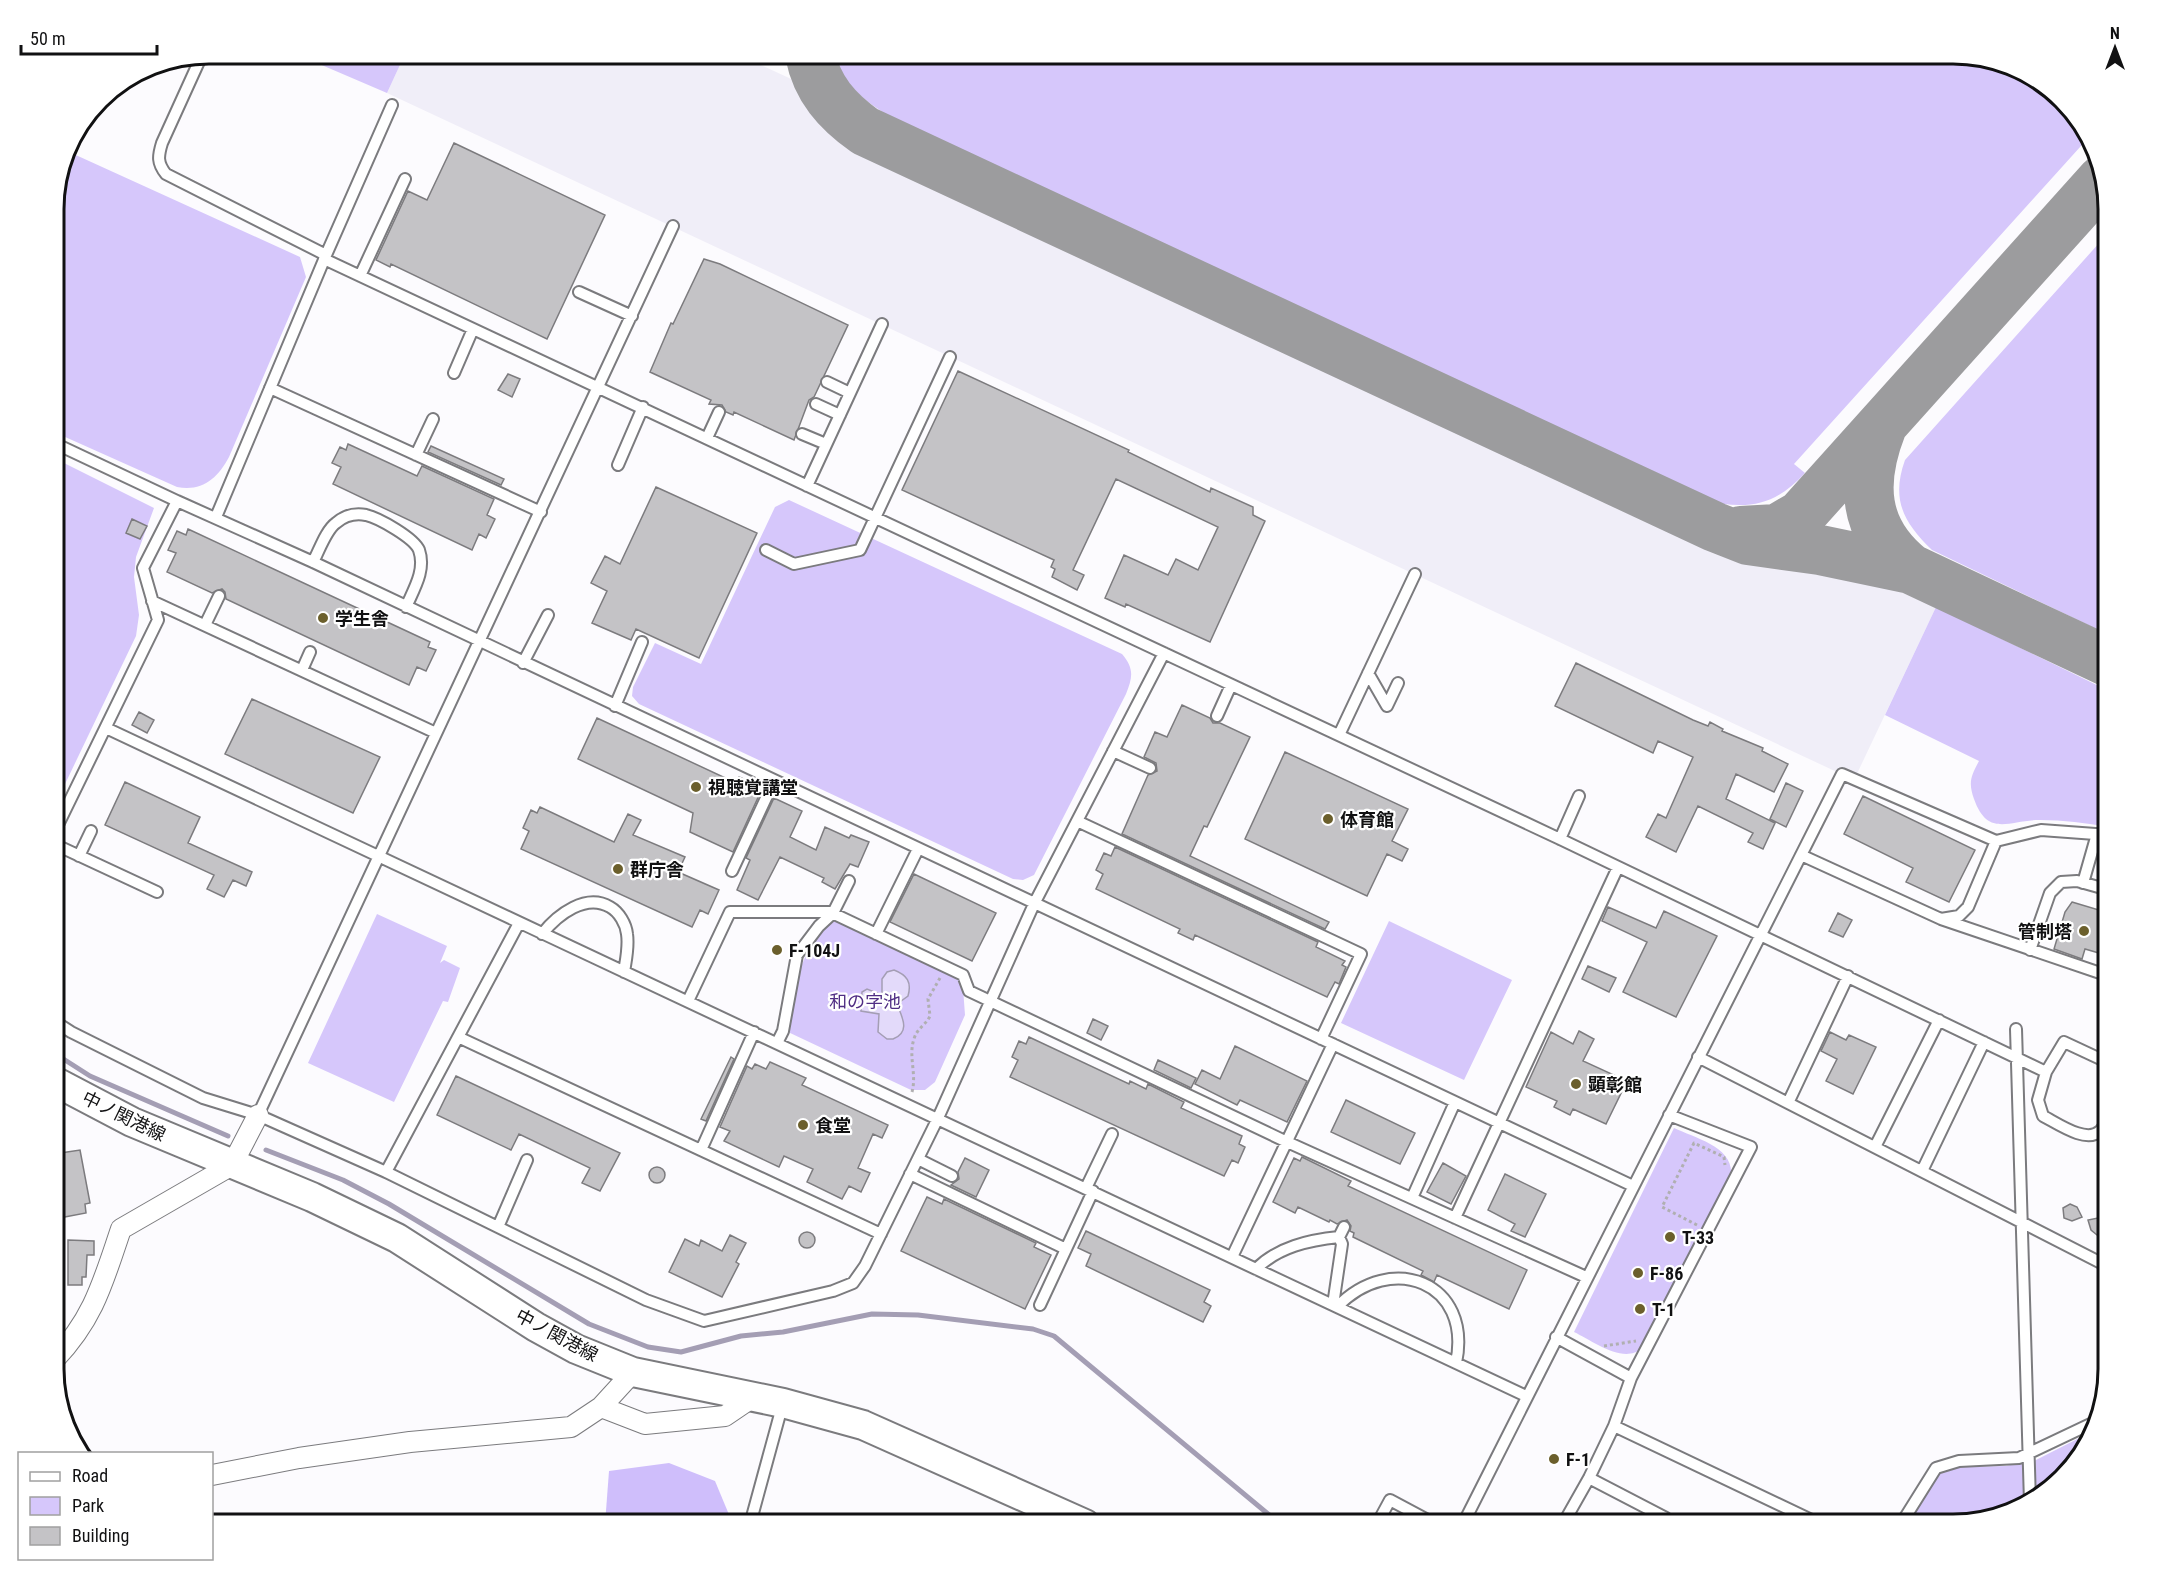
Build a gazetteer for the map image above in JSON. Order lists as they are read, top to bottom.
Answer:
{
  "streets": {
    "main road": ["中ノ関港線"]
  },
  "parks": ["和の字池"],
  "places": [
    "学生舎",
    "視聴覚講堂",
    "体育館",
    "群庁舎",
    "管制塔",
    "F-104J",
    "顕彰館",
    "食堂",
    "T-33",
    "F-86",
    "T-1",
    "F-1"
  ],
  "legend": ["Road", "Park", "Building"],
  "scale_bar": "50 m",
  "north": "top"
}
